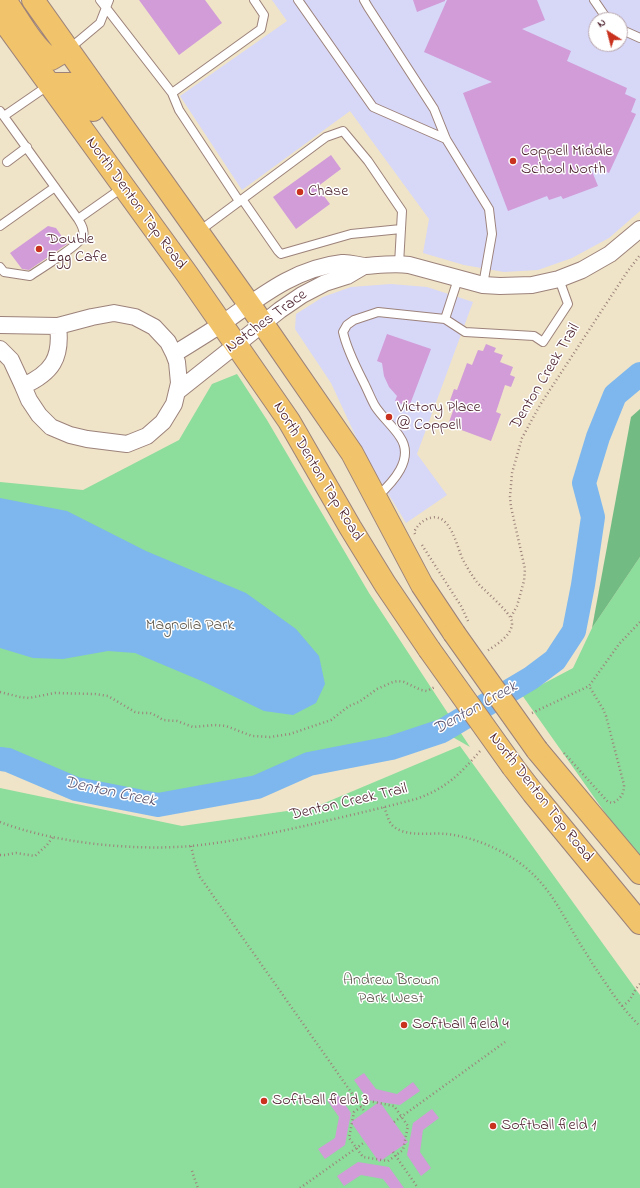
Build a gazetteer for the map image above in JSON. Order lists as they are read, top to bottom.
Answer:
{
  "streets": {
    "main road": ["North Denton Tap Road"],
    "street": ["Natches Trace"],
    "path": ["Denton Creek Trail"]
  },
  "crossings": [
    ["North Denton Tap Road", "Natches Trace"]
  ],
  "water": ["Denton Creek"],
  "parks": ["Magnolia Park", "Andrew Brown Park West"],
  "places": [
    "Coppell Middle School North",
    "Chase",
    "Double Egg Cafe",
    "Victory Place @ Coppell",
    "Softball field 4",
    "Softball field 3",
    "Softball field 1"
  ],
  "north": "top left"
}
